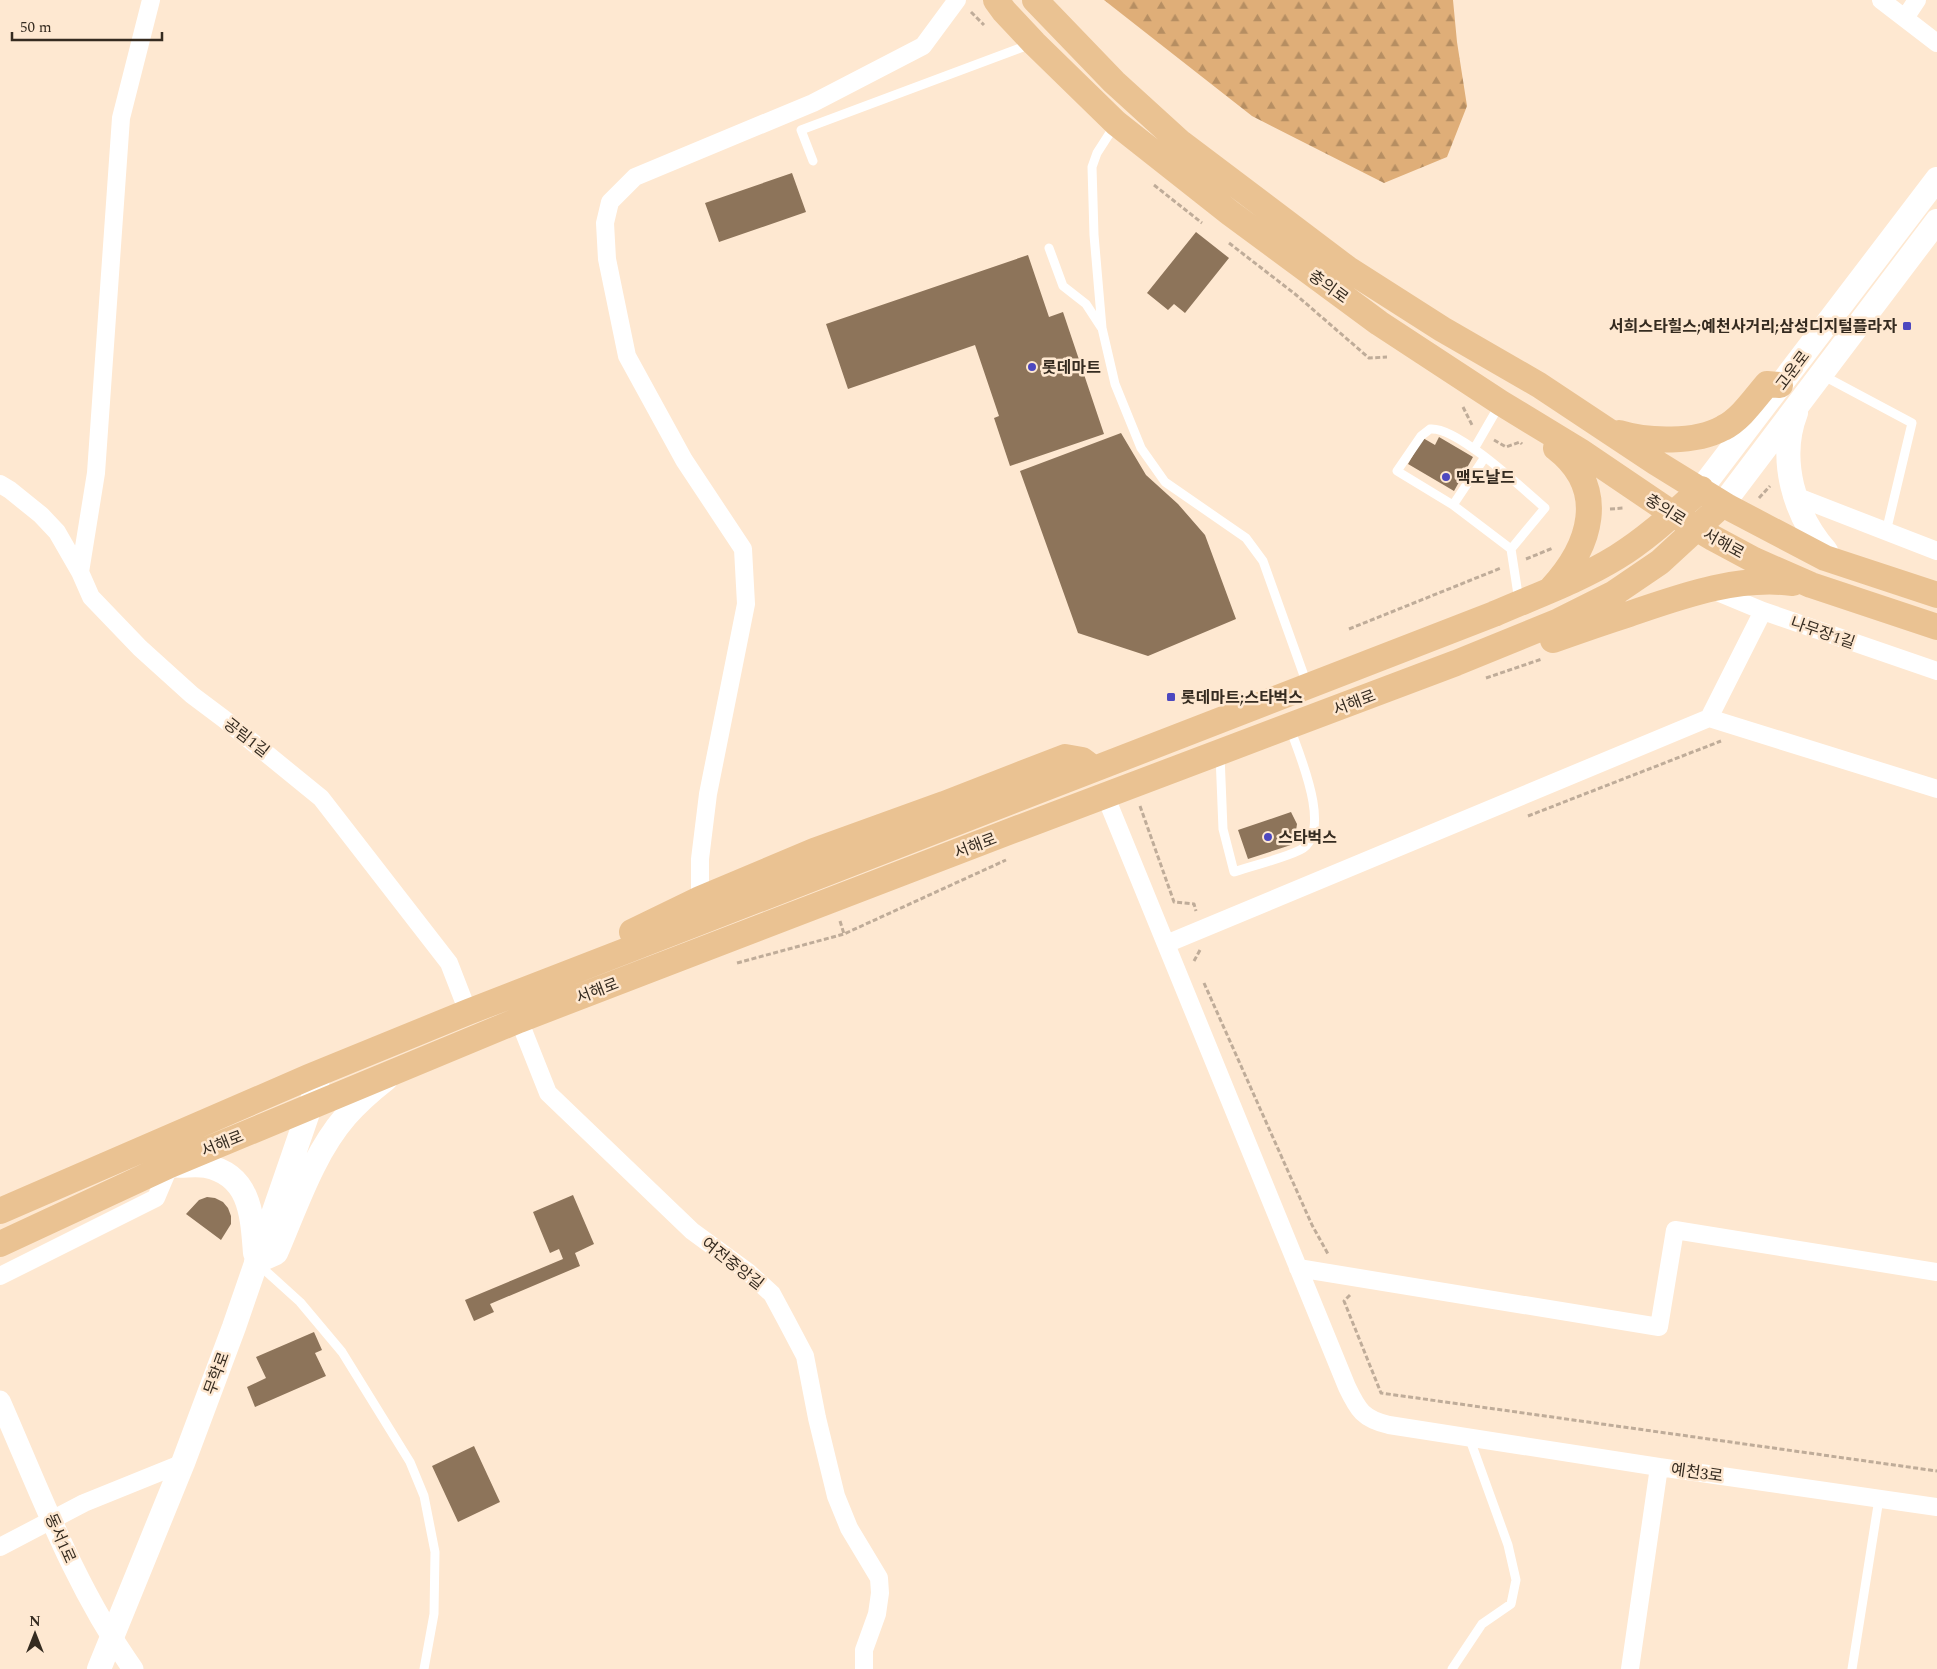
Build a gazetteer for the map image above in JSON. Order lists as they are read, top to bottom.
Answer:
{
  "streets": {
    "main road": [
      "충의로",
      "고운로",
      "서해로",
      "무학로"
    ],
    "street": [
      "나무장1길",
      "공림1길",
      "여전중앙길",
      "예천3로",
      "동서1로"
    ]
  },
  "crossings": [
    ["충의로", "고운로"],
    ["충의로", "서해로"],
    ["고운로", "서해로"],
    ["서해로", "공림1길"],
    ["서해로", "여전중앙길"],
    ["서해로", "무학로"],
    ["무학로", "동서1로"]
  ],
  "places": {
    "transit": ["서희스타힐스;예천사거리;삼성디지털플라자", "롯데마트;스타벅스"],
    "other": ["롯데마트", "맥도날드", "스타벅스"]
  },
  "scale_bar": "50 m",
  "north": "top"
}
